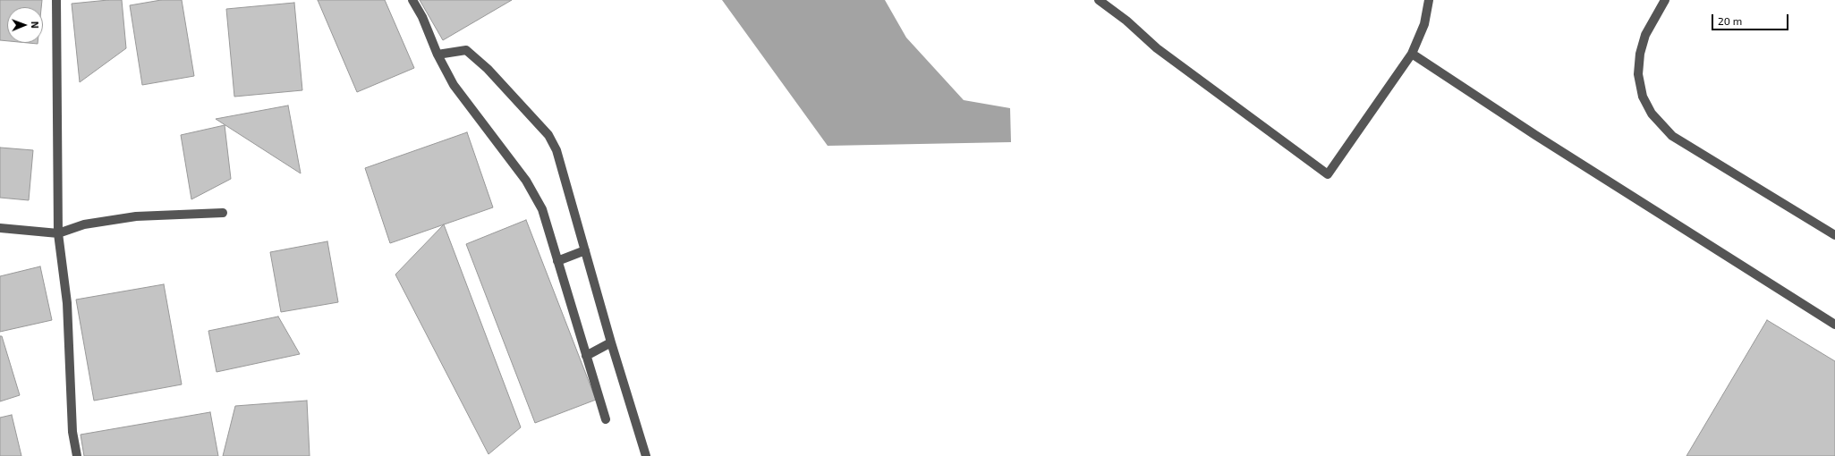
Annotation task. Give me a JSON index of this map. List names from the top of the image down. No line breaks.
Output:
{"scale_bar":"20 m","north":"right"}
